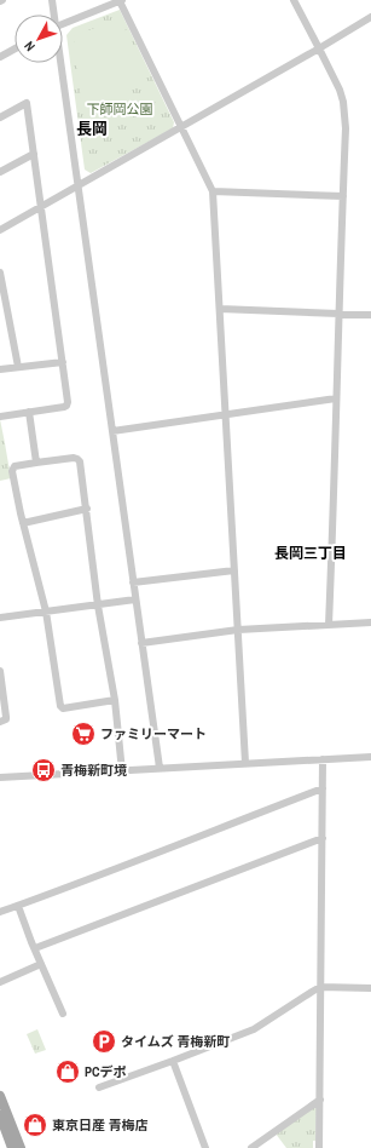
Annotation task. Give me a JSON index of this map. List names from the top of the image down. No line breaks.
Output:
{"districts":["長岡","長岡三丁目"],"parks":["下師岡公園"],"places":{"supermarket":["ファミリーマート"],"bus stop":["青梅新町境"],"parking":["タイムズ 青梅新町"],"shop":["PCデポ","東京日産 青梅店"]},"north":"bottom left"}
